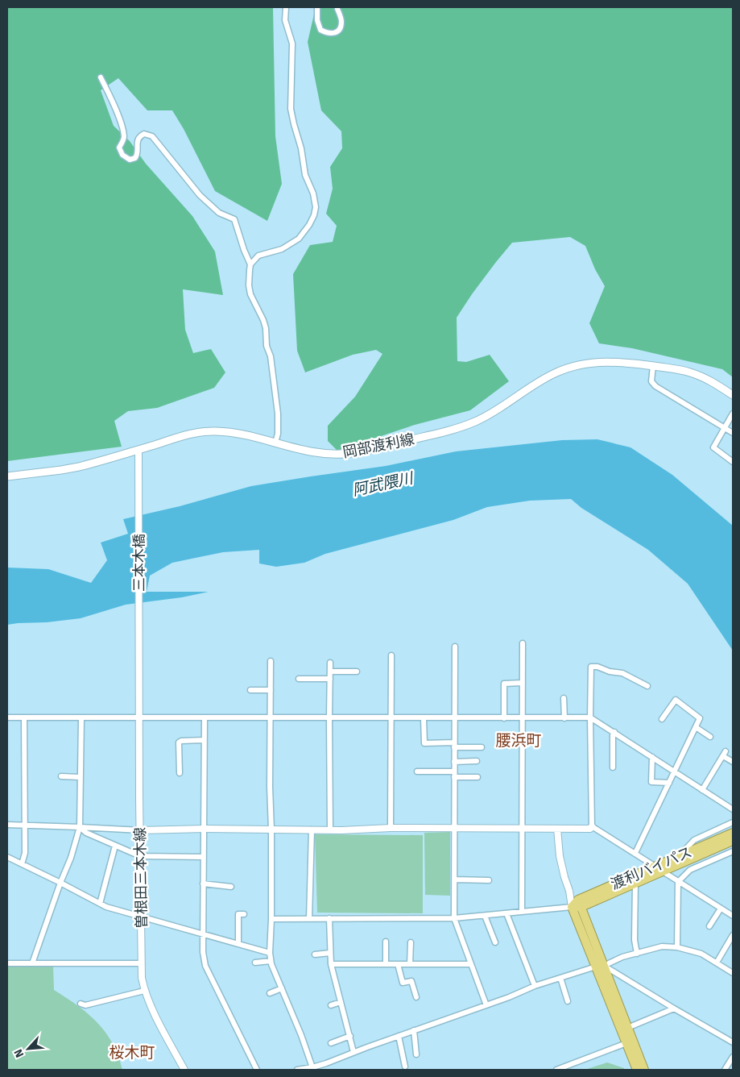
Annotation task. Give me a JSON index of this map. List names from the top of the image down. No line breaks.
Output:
{"streets":{"highway":["渡利バイパス"],"main road":["岡部渡利線"],"street":["三本木橋","曽根田三本木線"]},"crossings":[["岡部渡利線","三本木橋"],["三本木橋","曽根田三本木線"]],"districts":["腰浜町","桜木町"],"water":["阿武隈川"],"north":"bottom left"}
